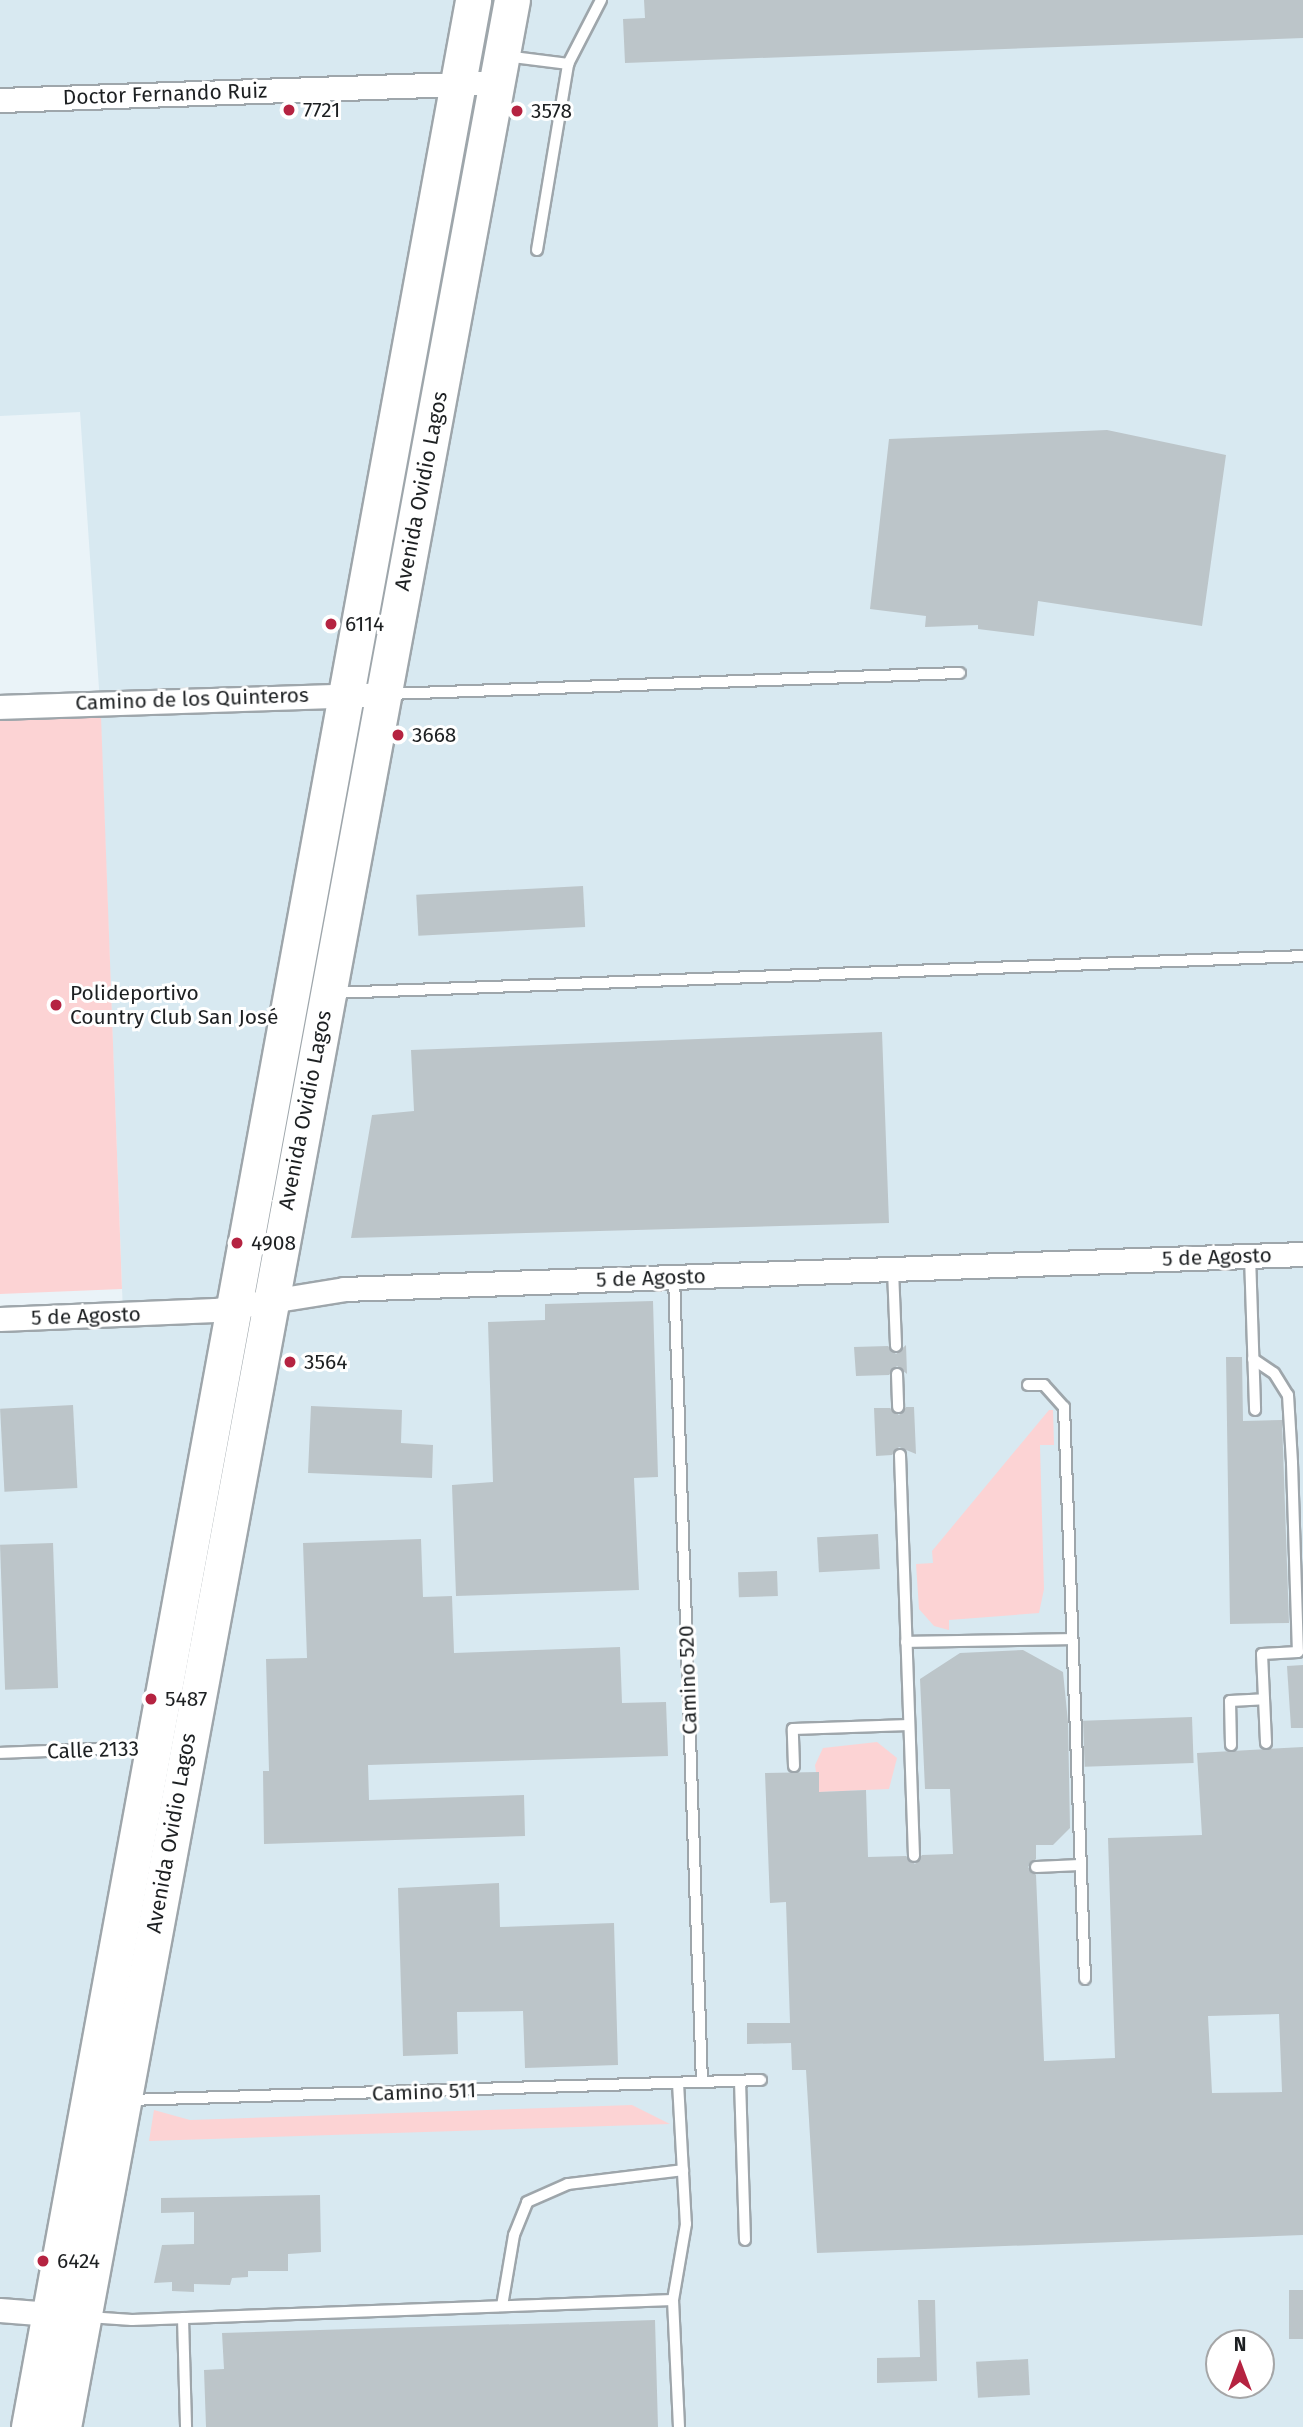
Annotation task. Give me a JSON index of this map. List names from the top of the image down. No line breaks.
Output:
{"streets":{"main road":["Avenida Ovidio Lagos"],"street":["Doctor Fernando Ruiz","Camino de los Quinteros","5 de Agosto"],"lane":["Camino 520","Calle 2133","Camino 511"]},"crossings":[["Doctor Fernando Ruiz","Avenida Ovidio Lagos"],["Avenida Ovidio Lagos","Camino de los Quinteros"],["Avenida Ovidio Lagos","5 de Agosto"],["Avenida Ovidio Lagos","Calle 2133"],["Avenida Ovidio Lagos","Camino 511"],["5 de Agosto","Camino 520"],["Camino 520","Camino 511"]],"places":["7721","3578","6114","3668","Polideportivo Country Club San José","4908","3564","5487","6424"],"north":"top"}
